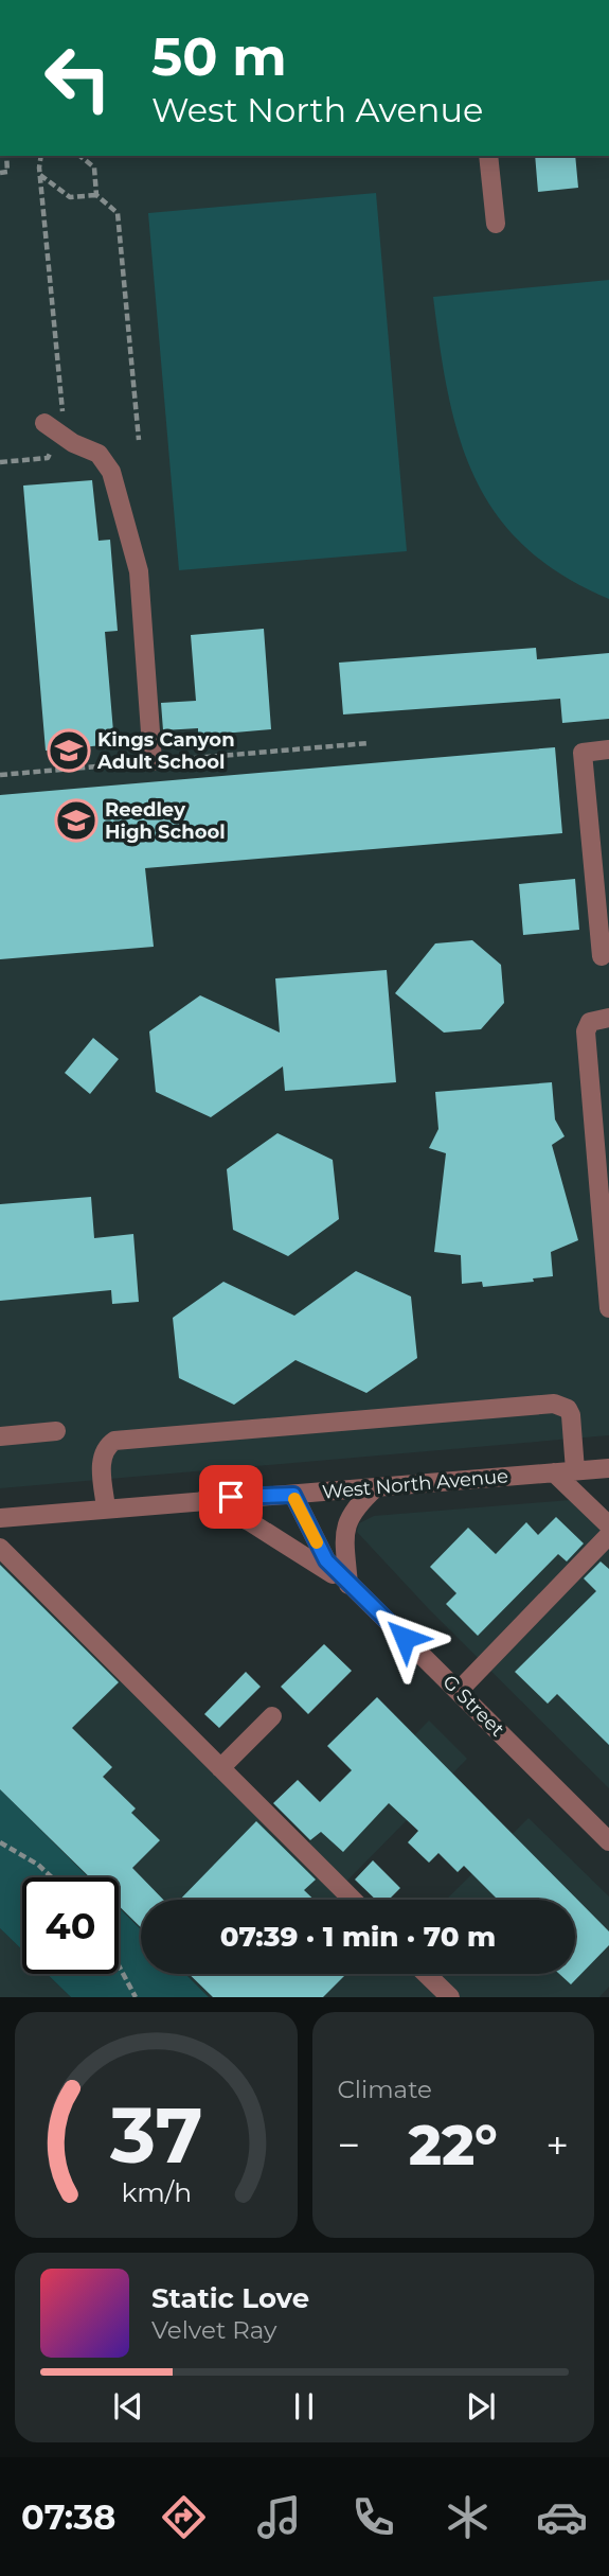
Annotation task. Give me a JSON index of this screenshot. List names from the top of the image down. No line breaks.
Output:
{"streets":{"street":["West North Avenue","G Street"]},"crossings":[["West North Avenue","G Street"]],"places":{"school or university":["Kings Canyon Adult School","Reedley High School"]},"page":{"turn":["50 m","West North Avenue"],"limit":"40","trip":"07:39 · 1 min · 70 m","tile":"Climate","heat":["−","22°","+"],"song":["Static Love","Velvet Ray"],"tabs":"07:38","gauge":["37","km/h"]}}
